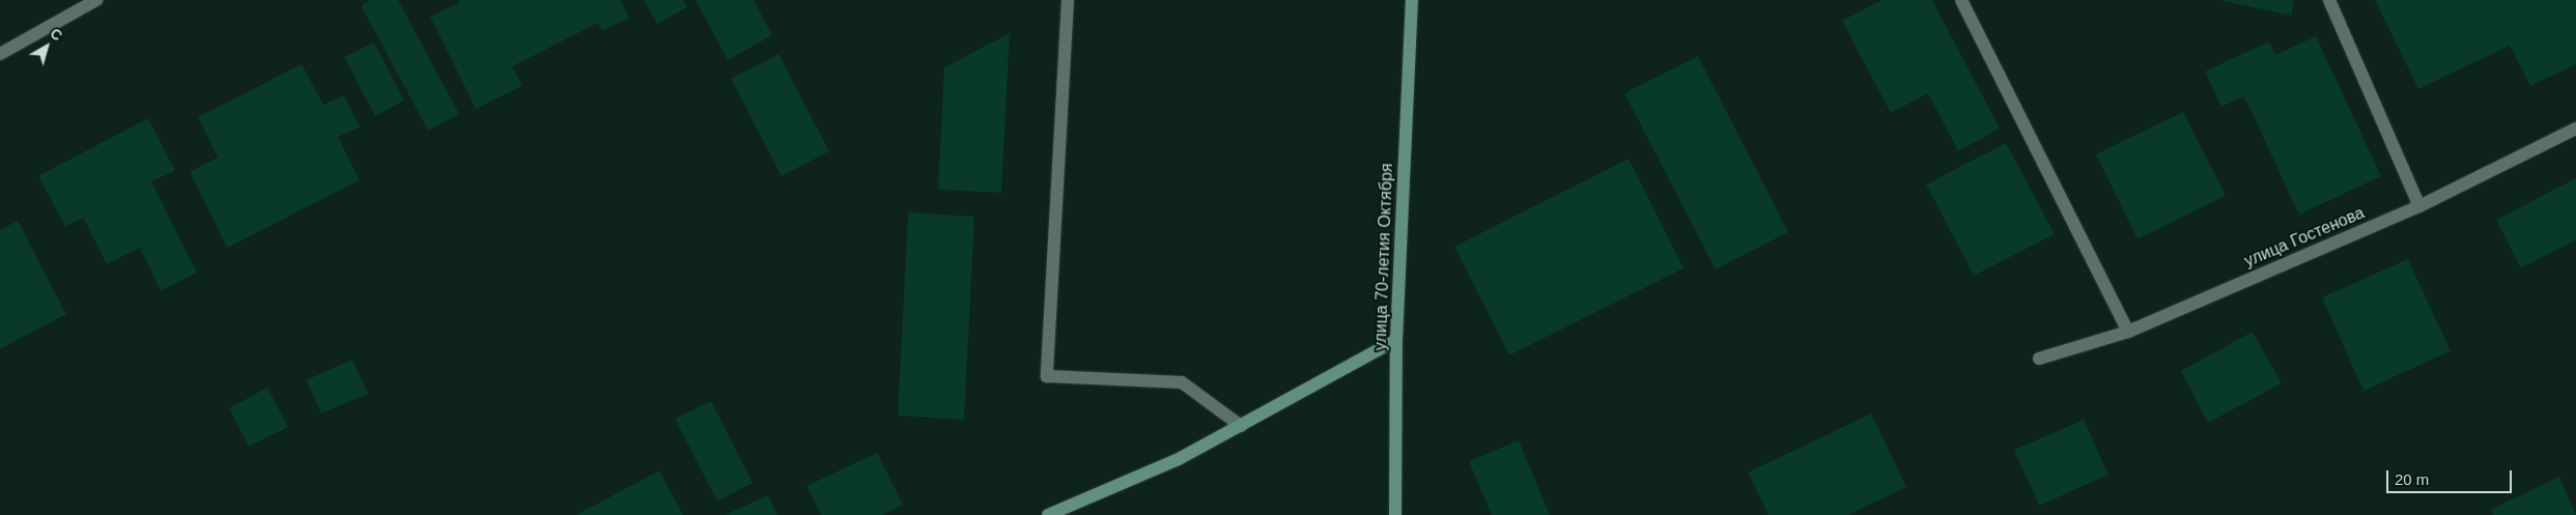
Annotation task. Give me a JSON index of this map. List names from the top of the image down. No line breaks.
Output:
{"streets":{"main road":["улица 70-летия Октября"],"street":["улица Гостенова"]},"scale_bar":"20 m","north":"top right"}
